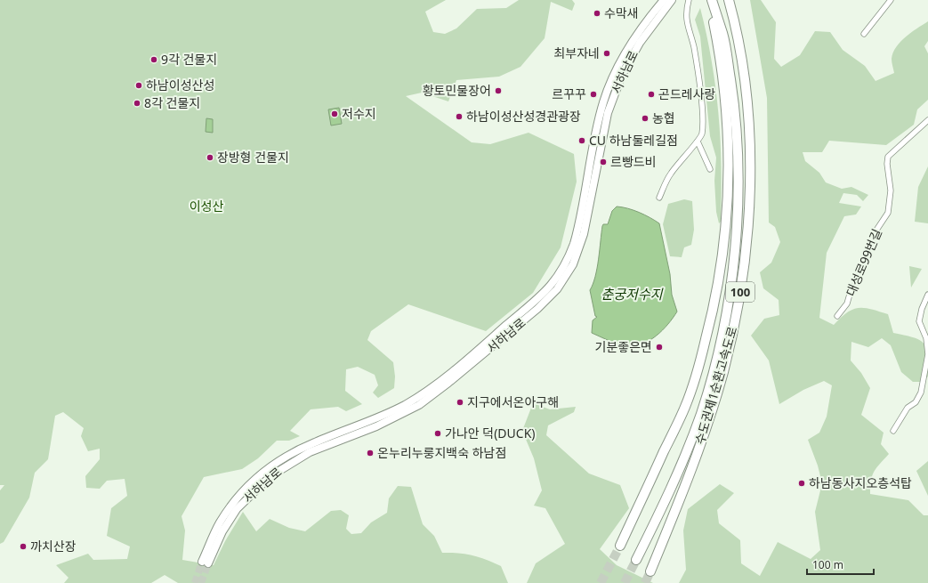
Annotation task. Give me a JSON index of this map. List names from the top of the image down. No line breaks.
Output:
{"streets":{"highway":["100","수도권제1순환고속도로"],"street":["서하남로","대성로99번길"]},"water":["춘궁저수지"],"parks":["이성산"],"places":["수막새","최부자네","9각 건물지","하남이성산성","황토민물장어","르꾸꾸","곤드레사랑","8각 건물지","저수지","하남이성산성경관광장","농협","CU 하남둘레길점","장방형 건물지","르빵드비","기분좋은면","지구에서온아구해","가나안 덕(DUCK)","온누리누룽지백숙 하남점","하남동사지오층석탑","까치산장"],"scale_bar":"100 m"}
